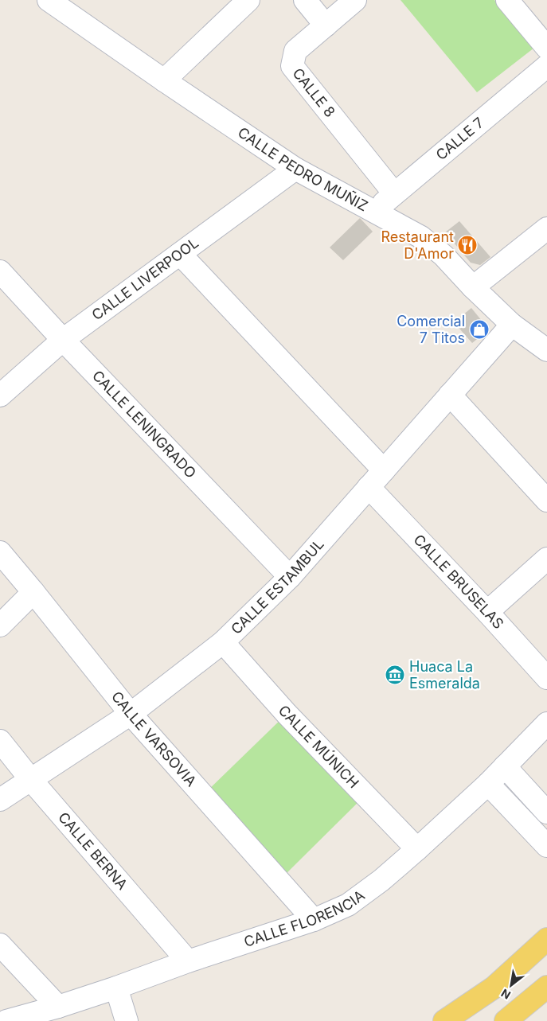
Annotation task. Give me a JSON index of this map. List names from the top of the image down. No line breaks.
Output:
{"streets":{"street":["CALLE 8","CALLE 7","CALLE PEDRO MUÑIZ","CALLE LIVERPOOL","CALLE LENINGRADO","CALLE BRUSELAS","CALLE ESTAMBUL","CALLE VARSOVIA","CALLE MÚNICH","CALLE BERNA","CALLE FLORENCIA"]},"crossings":[["CALLE 8","CALLE 7"],["CALLE 7","CALLE PEDRO MUÑIZ"],["CALLE PEDRO MUÑIZ","CALLE LIVERPOOL"],["CALLE PEDRO MUÑIZ","CALLE ESTAMBUL"],["CALLE LIVERPOOL","CALLE LENINGRADO"],["CALLE LENINGRADO","CALLE ESTAMBUL"],["CALLE BRUSELAS","CALLE ESTAMBUL"],["CALLE ESTAMBUL","CALLE VARSOVIA"],["CALLE ESTAMBUL","CALLE MÚNICH"],["CALLE ESTAMBUL","CALLE BERNA"],["CALLE VARSOVIA","CALLE FLORENCIA"],["CALLE MÚNICH","CALLE FLORENCIA"],["CALLE BERNA","CALLE FLORENCIA"]],"places":{"restaurant":["Restaurant D'Amor"],"shop":["Comercial 7 Titos"],"museum":["Huaca La Esmeralda"]},"north":"bottom left"}
